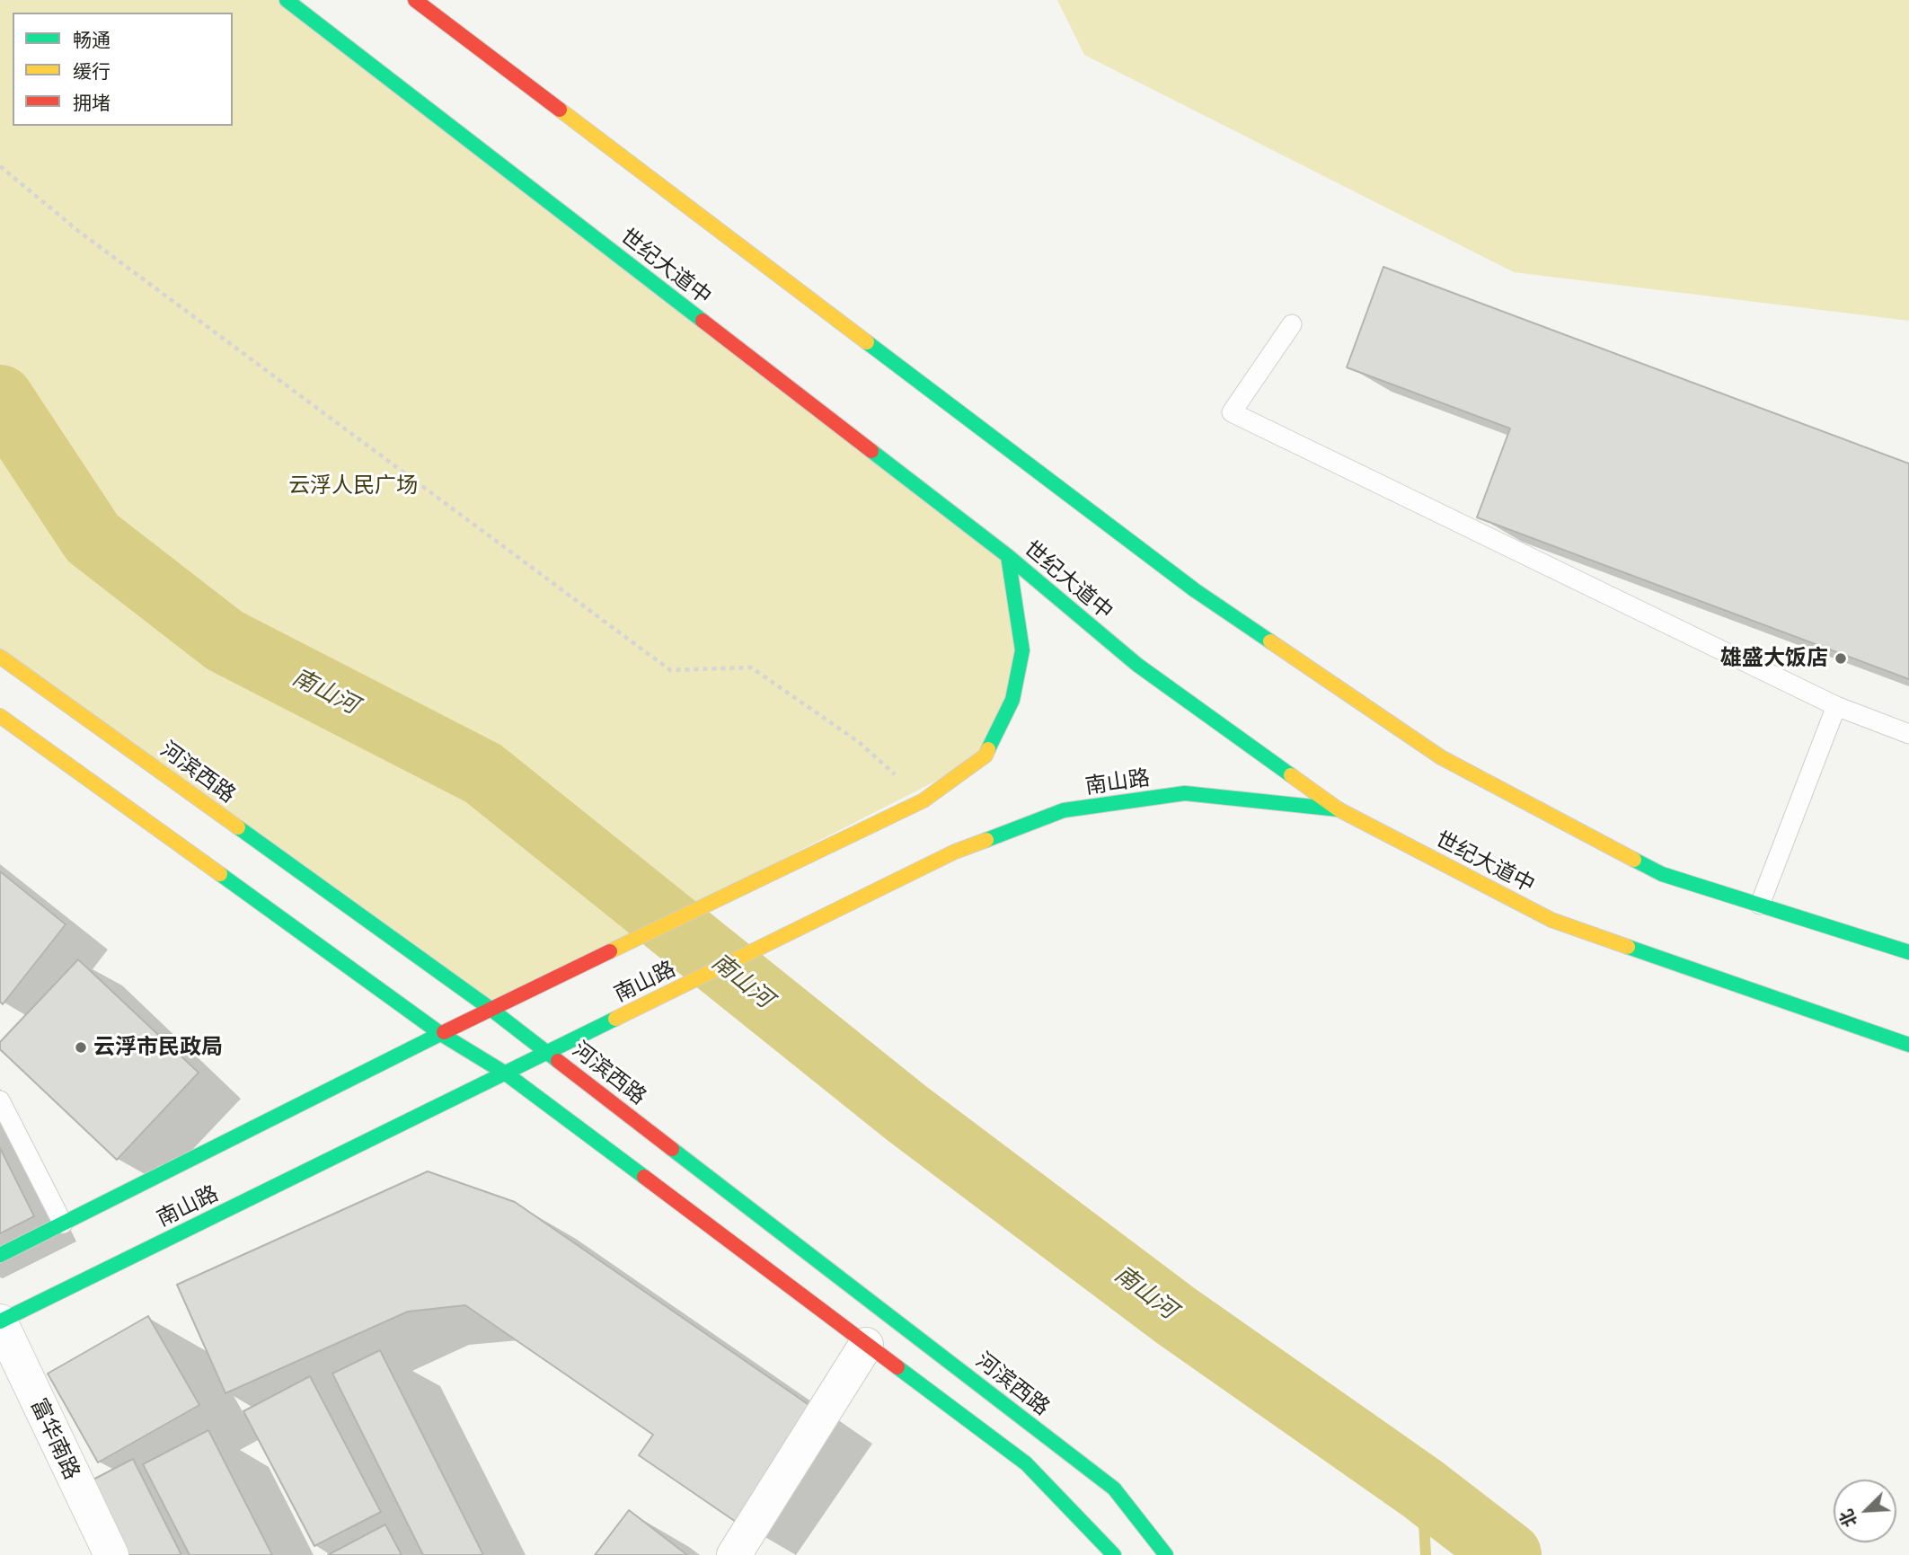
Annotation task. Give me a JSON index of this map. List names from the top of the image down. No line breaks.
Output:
{"streets":{"main road":["世纪大道中","河滨西路","南山路"],"street":["富华南路"]},"crossings":[["世纪大道中","南山路"],["河滨西路","南山路"],["南山路","富华南路"]],"water":["南山河"],"parks":["云浮人民广场"],"places":["雄盛大饭店","云浮市民政局"],"legend":["畅通","缓行","拥堵"],"north":"bottom left"}
